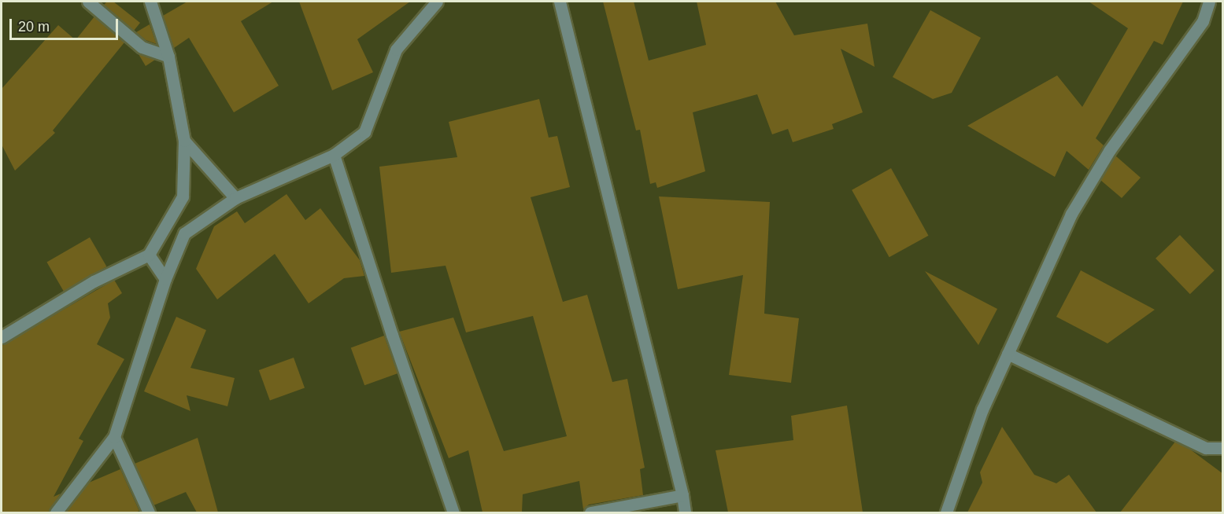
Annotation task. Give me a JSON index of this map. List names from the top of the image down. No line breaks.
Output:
{"scale_bar":"20 m"}
